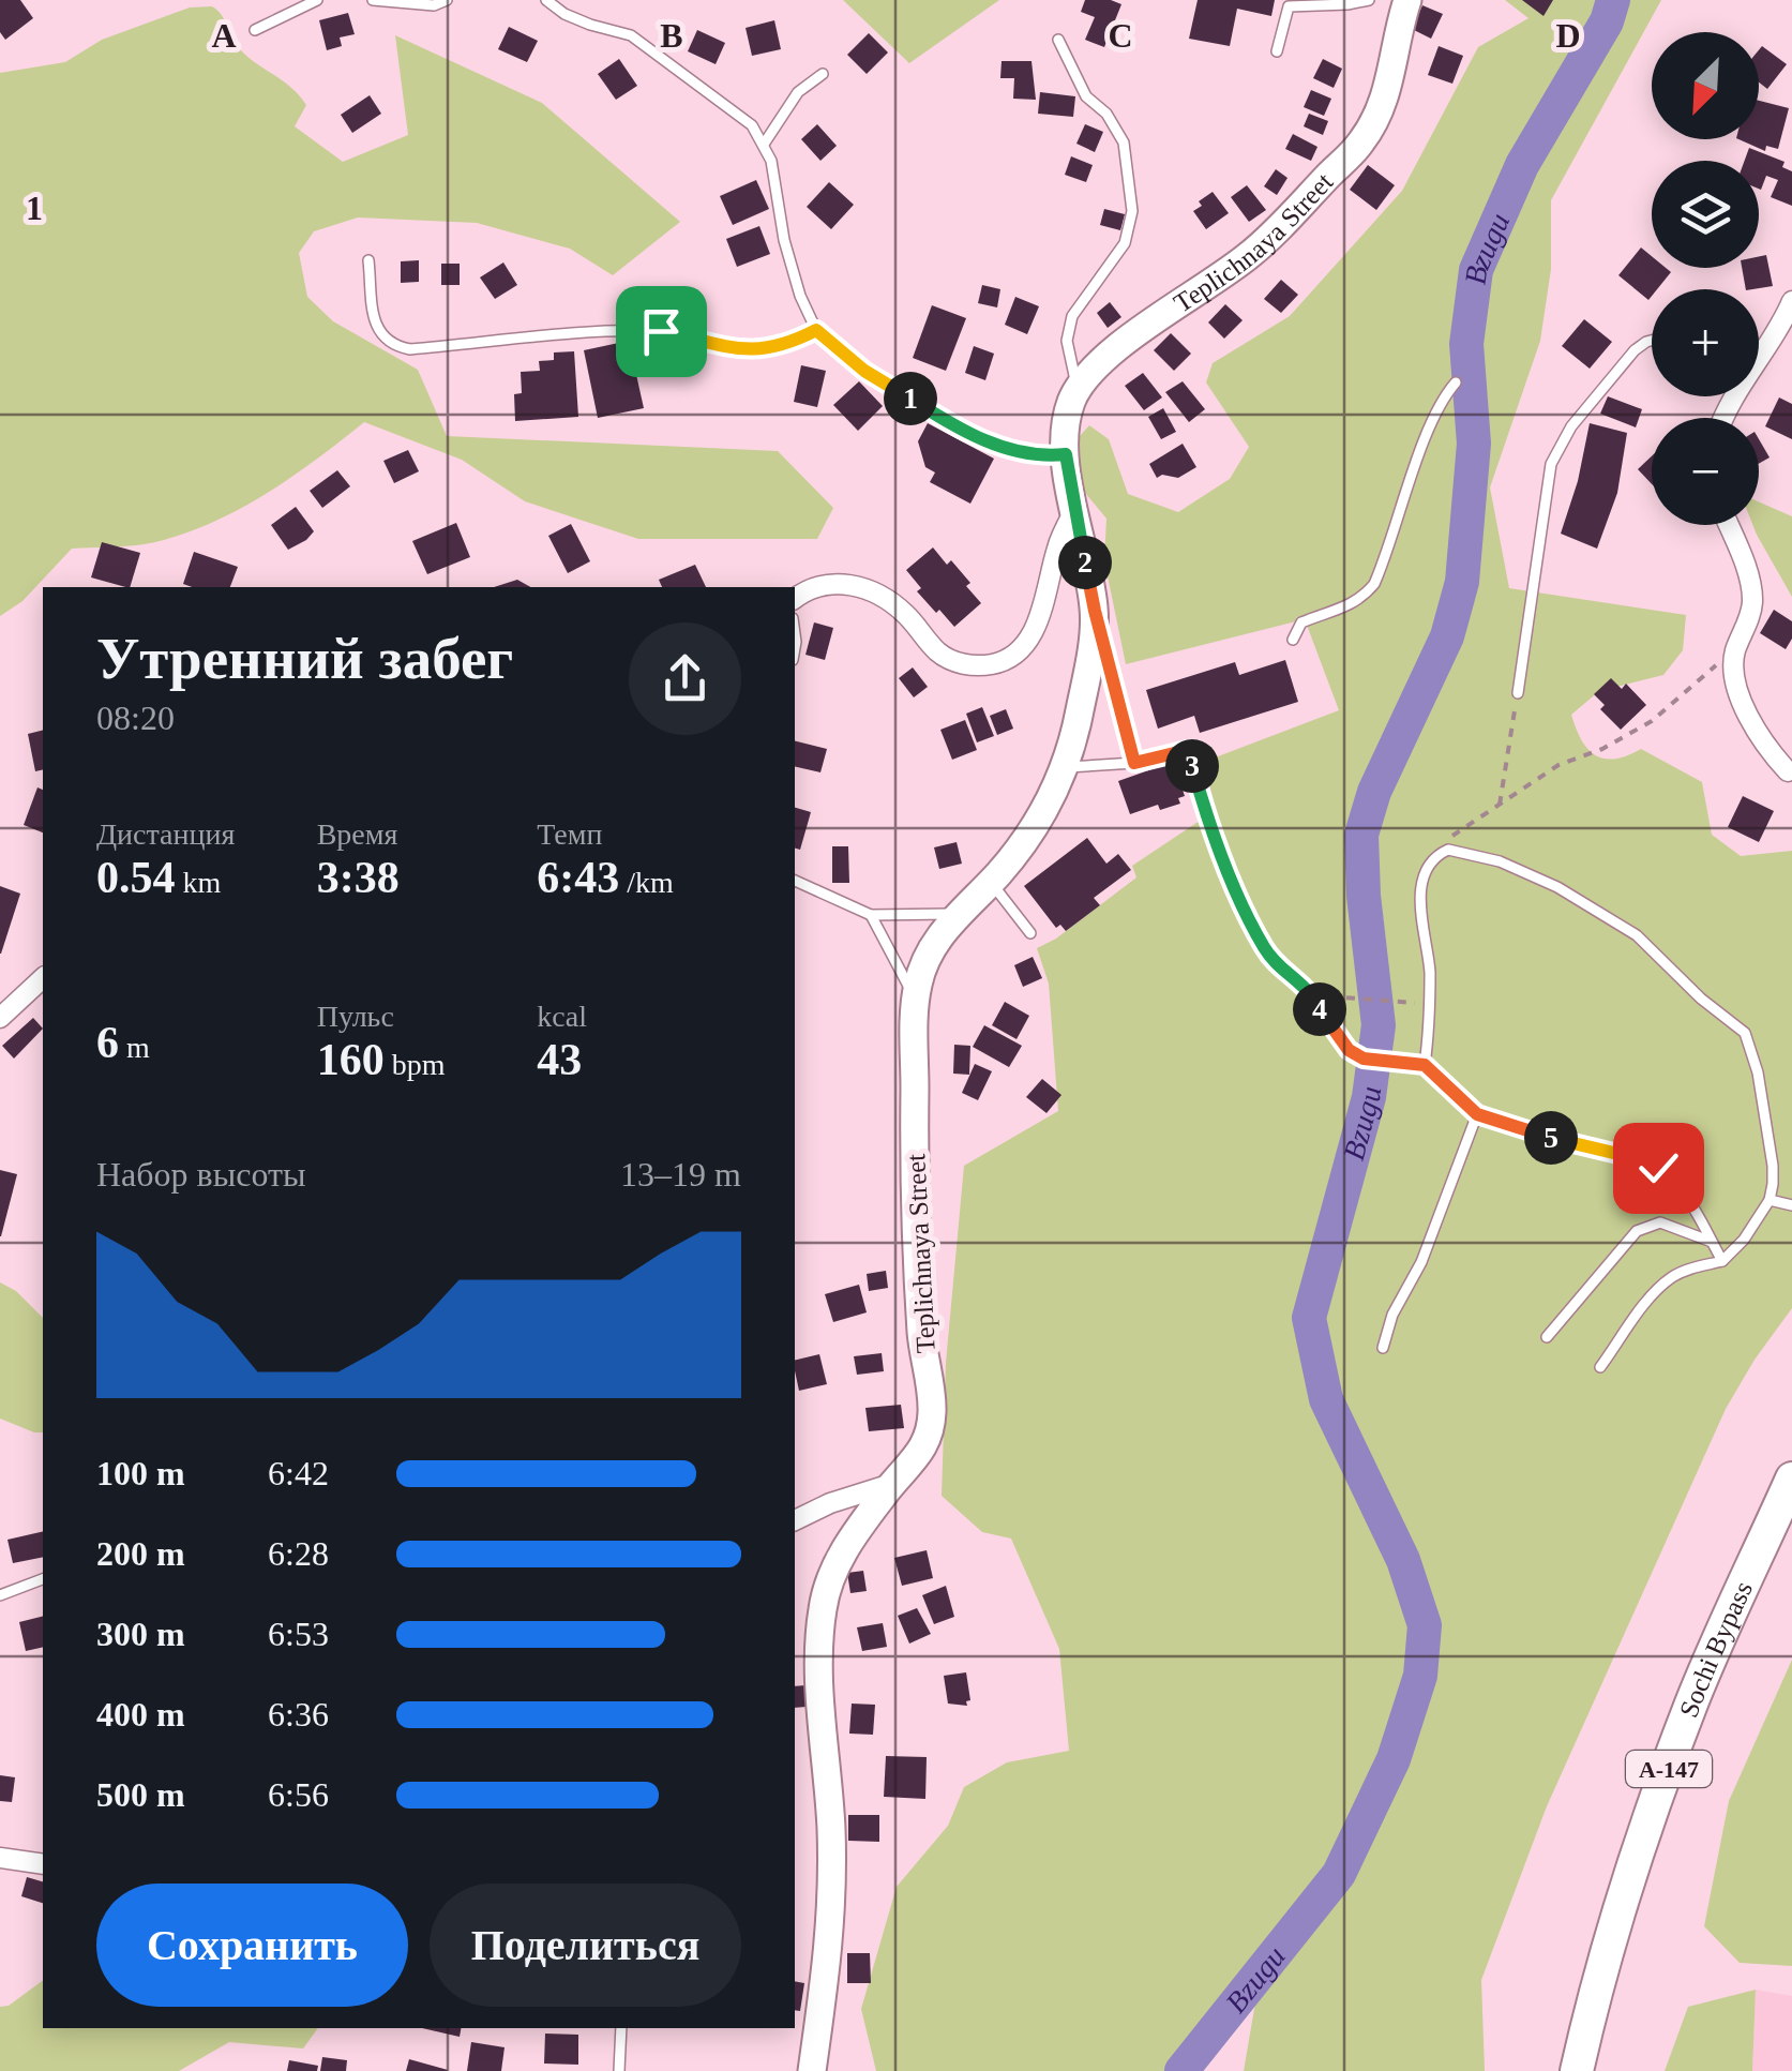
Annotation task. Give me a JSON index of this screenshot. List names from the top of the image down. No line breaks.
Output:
{"streets":{"highway":["Sochi Bypass","А-147"],"street":["Teplichnaya Street"]},"water":["Bzugu"],"north":"bottom left","page":{"map_buttons":["+","−"],"pins":["1","2","3","4","5"],"heading":["Утренний забег","08:20"],"stats":[["Дистанция","0.54 km"],["Время","3:38"],["Темп","6:43 /km"],["6 m"],["Пульс","160 bpm"],["kcal","43"]],"chart":["Набор высоты","13–19 m"],"list":[{"name":"100 m","note":"6:42"},{"name":"200 m","note":"6:28"},{"name":"300 m","note":"6:53"},{"name":"400 m","note":"6:36"},{"name":"500 m","note":"6:56"}],"buttons":["Сохранить","Поделиться"]},"grid":{"columns":["A","B","C","D"],"rows":["1"]}}
